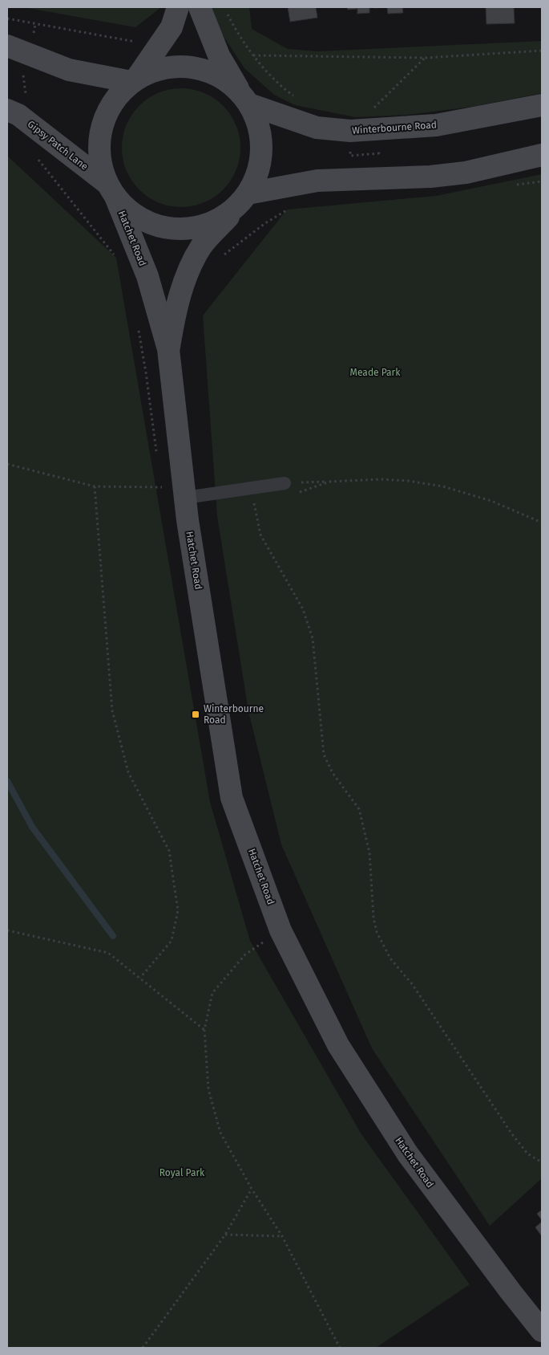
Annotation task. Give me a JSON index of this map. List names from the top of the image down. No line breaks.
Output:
{"streets":{"street":["Winterbourne Road","Gipsy Patch Lane","Hatchet Road"]},"crossings":[["Gipsy Patch Lane","Hatchet Road"]],"parks":["Meade Park","Royal Park"],"places":{"transit":["Winterbourne Road"]}}
